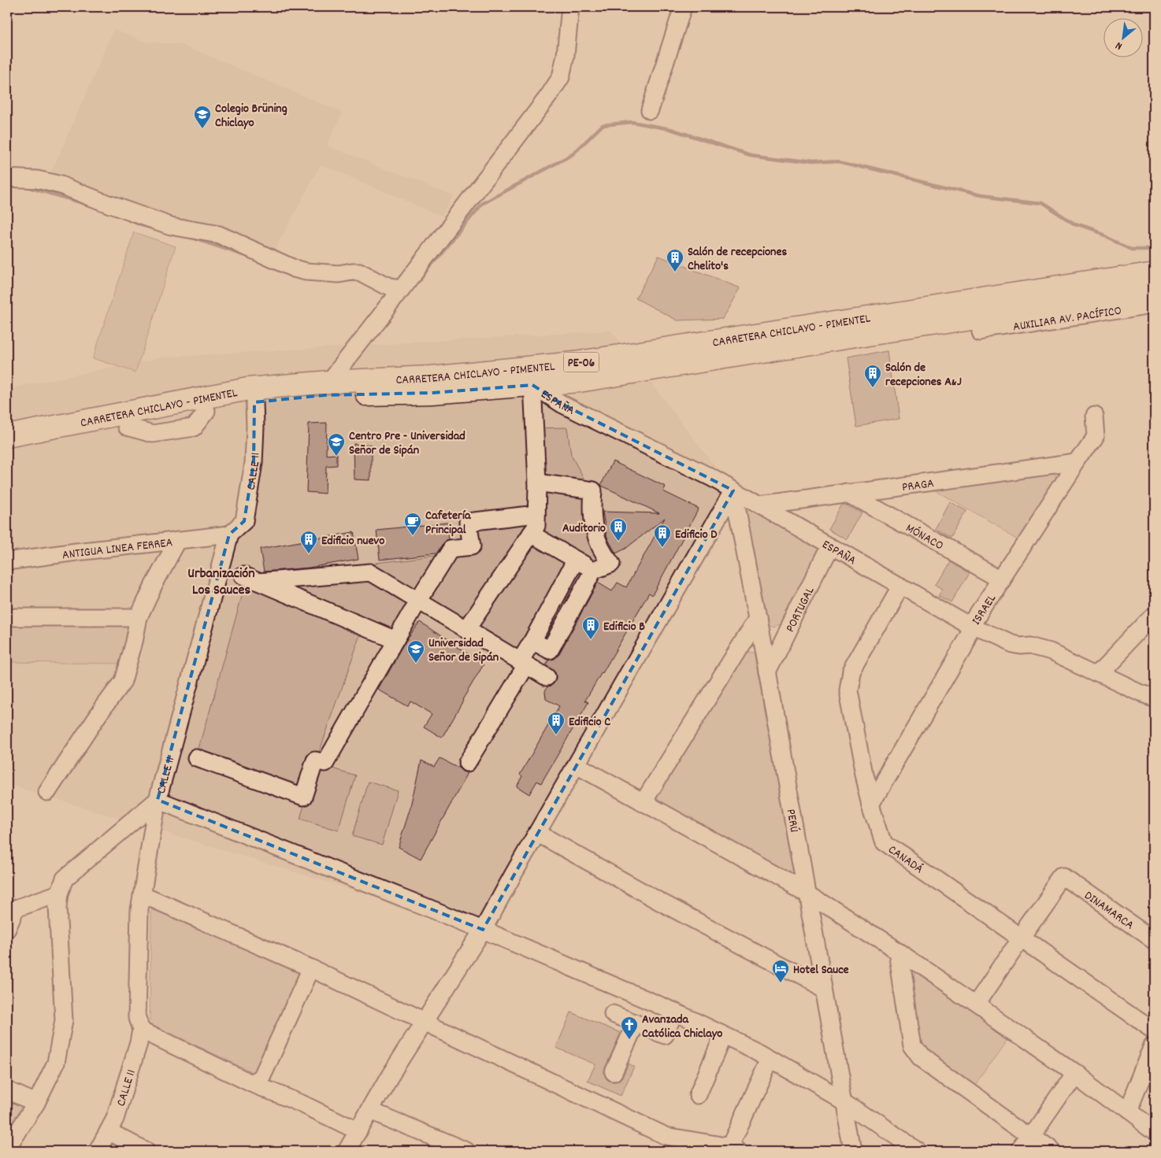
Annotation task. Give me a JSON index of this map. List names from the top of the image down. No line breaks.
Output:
{"streets":{"main road":["CARRETERA CHICLAYO - PIMENTEL","PE-06"],"street":["AUXILIAR AV. PACÍFICO","ESPAÑA","CALLE 11","PRAGA","MÓNACO","ANTIGUA LINEA FERREA","PORTUGAL","ISRAEL","PERÚ","CANADÁ","DINAMARCA"]},"crossings":[["CARRETERA CHICLAYO - PIMENTEL","ESPAÑA"],["CARRETERA CHICLAYO - PIMENTEL","CALLE 11"],["ESPAÑA","PRAGA"],["ESPAÑA","PORTUGAL"],["ESPAÑA","ISRAEL"],["ESPAÑA","PERÚ"],["ESPAÑA","CANADÁ"],["CALLE 11","ANTIGUA LINEA FERREA"],["PRAGA","MÓNACO"],["PRAGA","ISRAEL"],["MÓNACO","ISRAEL"],["PORTUGAL","PERÚ"],["ISRAEL","CANADÁ"],["CANADÁ","DINAMARCA"]],"districts":["Urbanización Los Sauces"],"places":{"school or university":["Colegio Brüning Chiclayo","Centro Pre - Universidad Señor de Sipán","Universidad Señor de Sipán"],"building":["Salón de recepciones Chelito's","Salón de recepciones A&J","Auditorio","Edificio D","Edificio nuevo","Edificio B","Edificio C"],"cafe":["Cafetería Principal"],"hotel":["Hotel Sauce"],"church":["Avanzada Católica Chiclayo"]},"north":"bottom left"}
